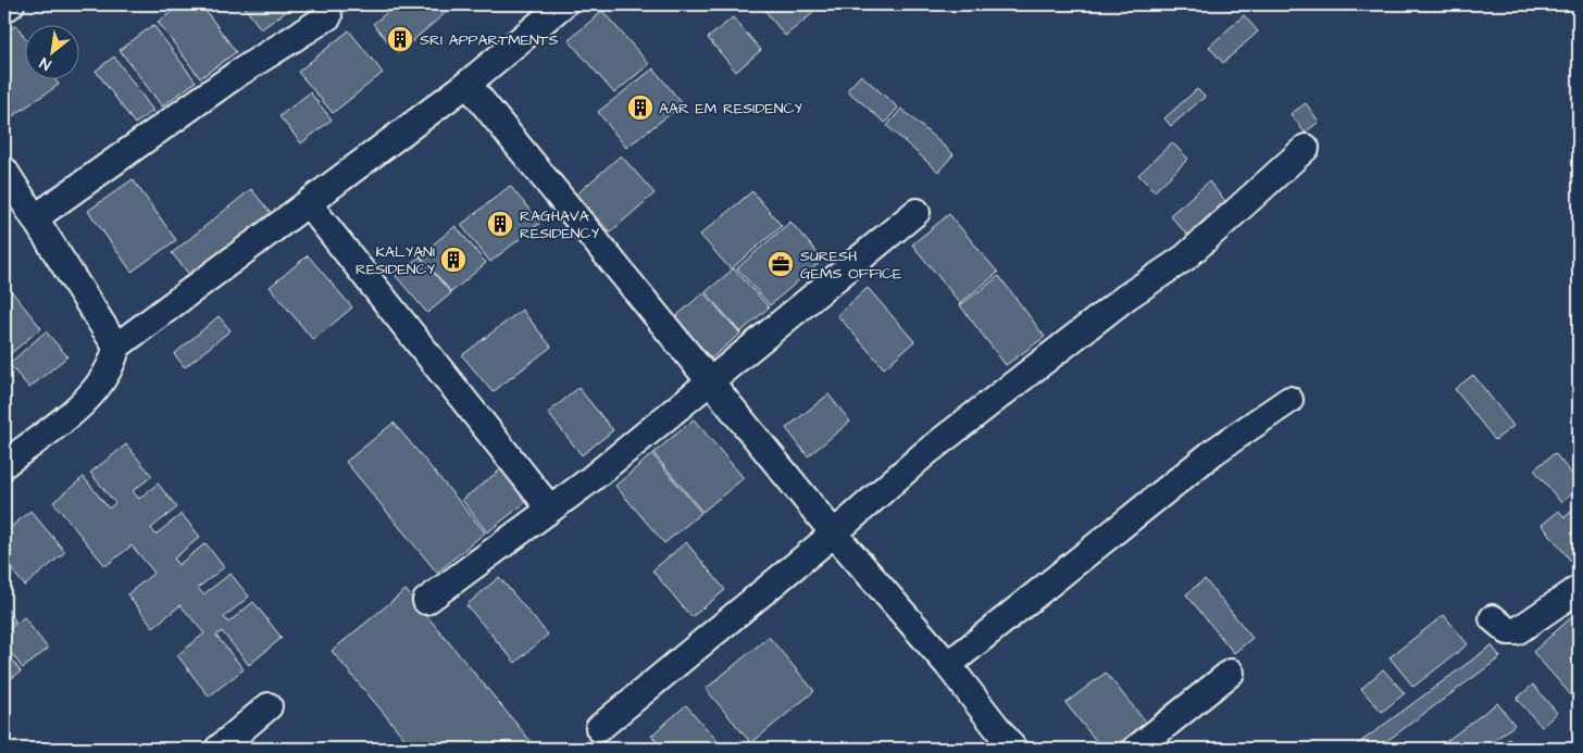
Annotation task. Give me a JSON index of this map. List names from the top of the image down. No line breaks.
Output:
{"places":{"building":["SRI APPARTMENTS","AAR EM RESIDENCY","RAGHAVA RESIDENCY","KALYANI RESIDENCY"],"office":["SURESH GEMS OFFICE"]},"north":"bottom left"}
